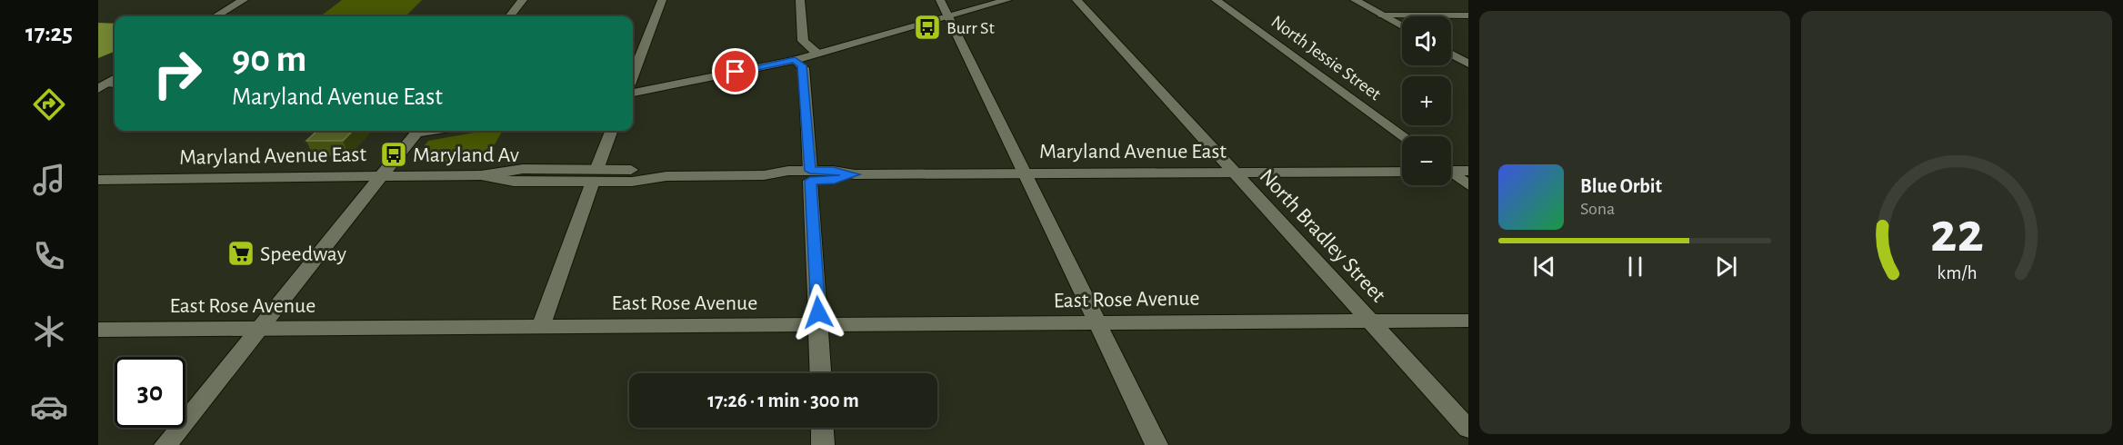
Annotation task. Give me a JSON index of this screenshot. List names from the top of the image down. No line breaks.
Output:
{"streets":{"street":["North Jessie Street","Maryland Avenue East","North Bradley Street","East Rose Avenue"]},"crossings":[["Maryland Avenue East","North Bradley Street"],["North Bradley Street","East Rose Avenue"]],"places":{"bus stop":["Burr St","Maryland Av"],"supermarket":["Speedway"]},"page":{"tabs":"17:25","map_buttons":["+","−"],"turn":["90 m","Maryland Avenue East"],"song":["Blue Orbit","Sona"],"limit":"30","trip":"17:26 · 1 min · 300 m","gauge":["22","km/h"]}}
